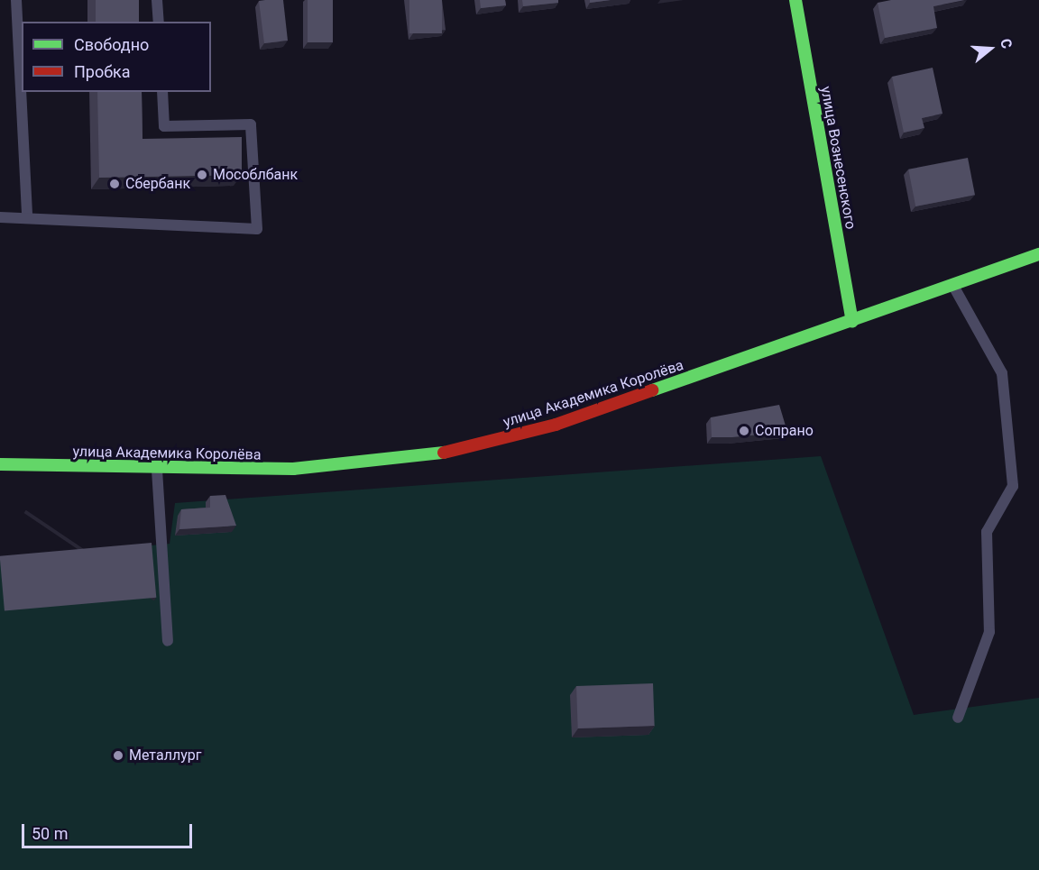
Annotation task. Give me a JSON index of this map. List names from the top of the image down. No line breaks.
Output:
{"streets":{"street":["улица Вознесенского","улица Академика Королёва"]},"crossings":[["улица Вознесенского","улица Академика Королёва"]],"places":["Мособлбанк","Сбербанк","Сопрано","Металлург"],"legend":["Свободно","Пробка"],"scale_bar":"50 m","north":"right"}
